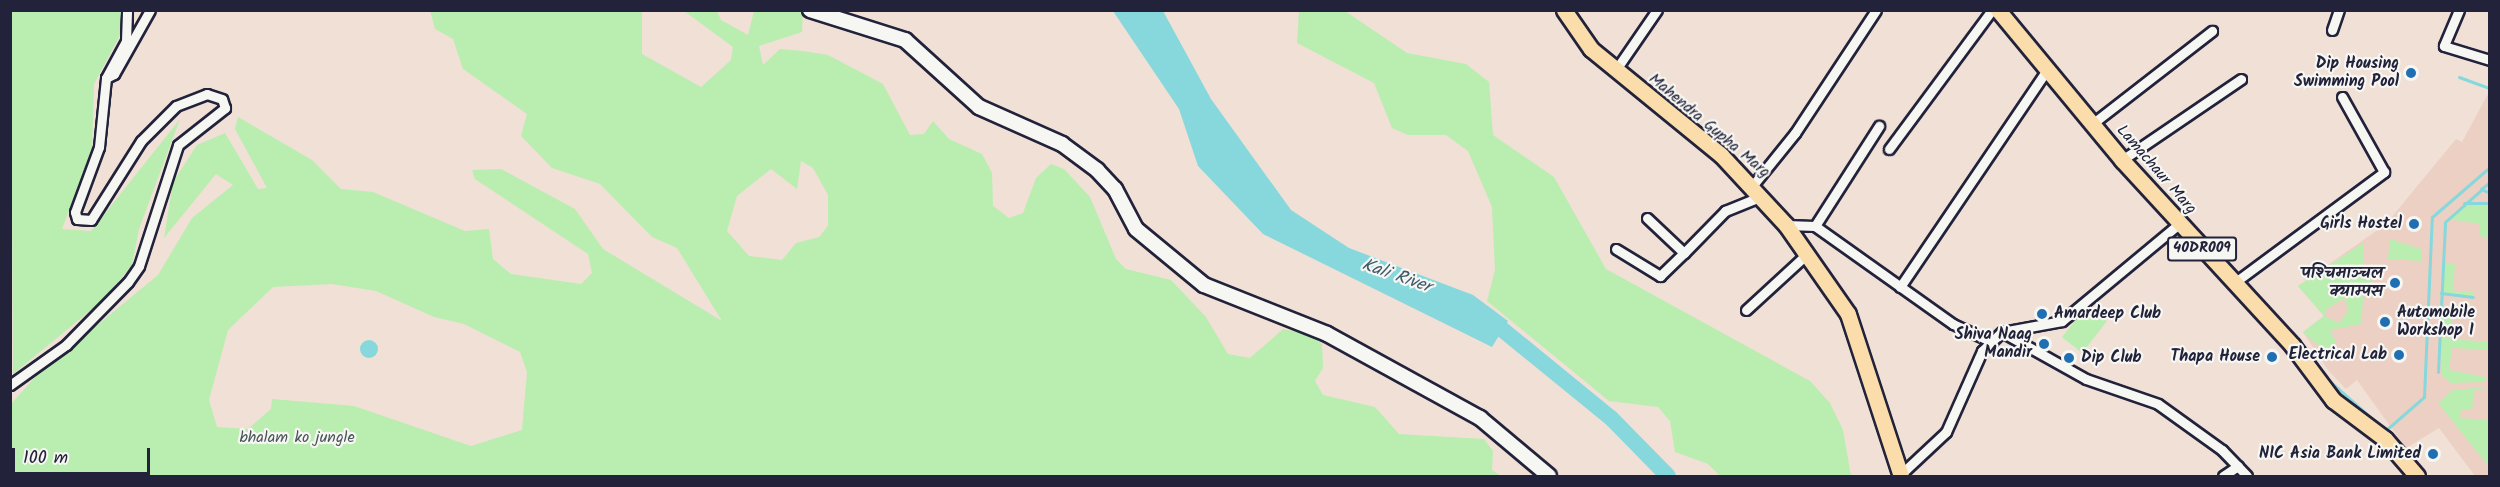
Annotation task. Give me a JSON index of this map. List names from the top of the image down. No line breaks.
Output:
{"streets":{"main road":["Mahendra Gupha Marg","Lamachaur Marg","40DR009"]},"water":["Kali River"],"parks":["bhalam ko jungle"],"places":["Dip Housing Swimming Pool","Girls Hostel","पश्‍चिमाञ्‍चल क्याम्पस","Amardeep Club","Automobile Workshop I","Shiva Naag Mandir","Electrical Lab","Thapa House","Dip Club","NIC Asia Bank Limited"],"scale_bar":"100 m"}
